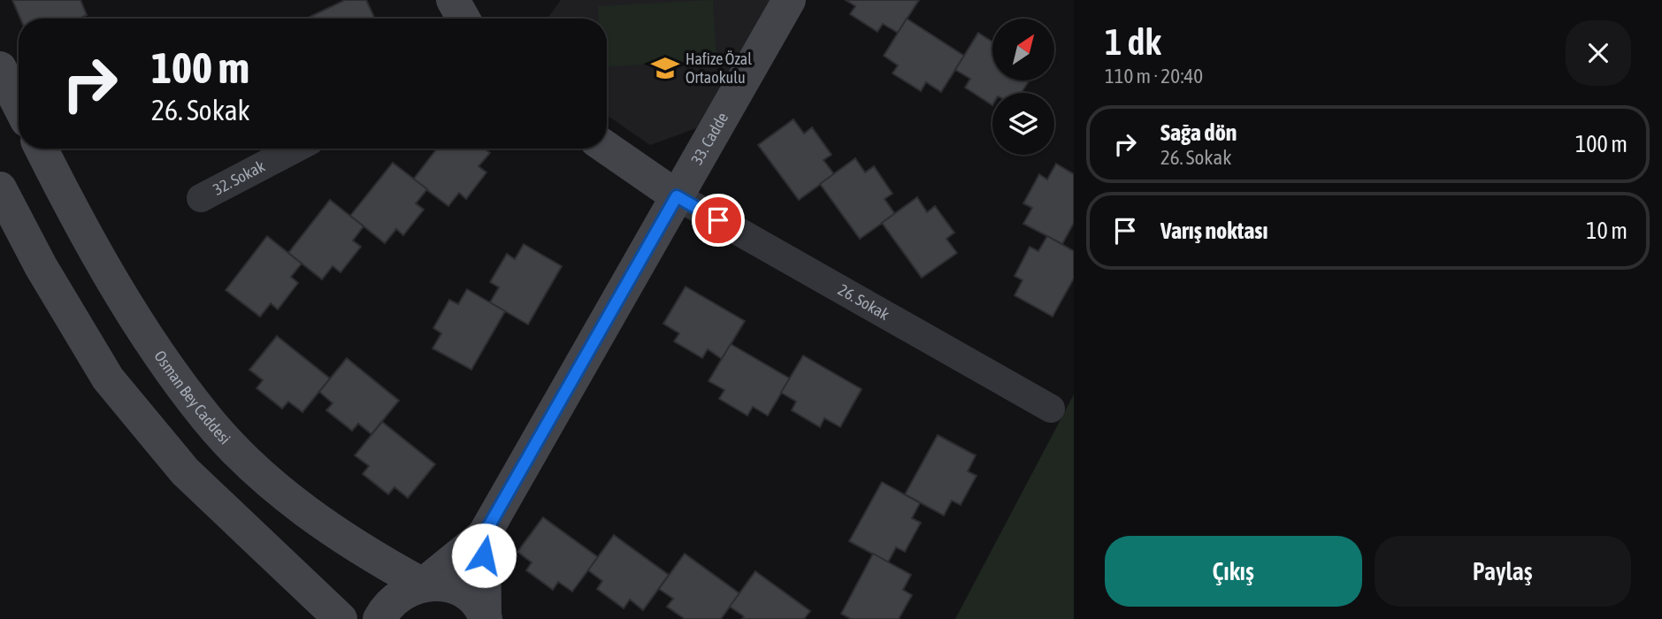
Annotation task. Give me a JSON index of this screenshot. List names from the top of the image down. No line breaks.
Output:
{"streets":{"main road":["33. Cadde","Osman Bey Caddesi"],"street":["32. Sokak","26. Sokak"]},"crossings":[["33. Cadde","26. Sokak"],["33. Cadde","Osman Bey Caddesi"]],"places":{"school or university":["Hafize Özal Ortaokulu"]},"north":"top right","page":{"heading":["1 dk","110 m · 20:40"],"turn":["100 m","26. Sokak"],"list":[{"name":"Sağa dön","note":"26. Sokak","value":"100 m"},{"name":"Varış noktası","value":"10 m"}],"buttons":["Çıkış","Paylaş"]}}
